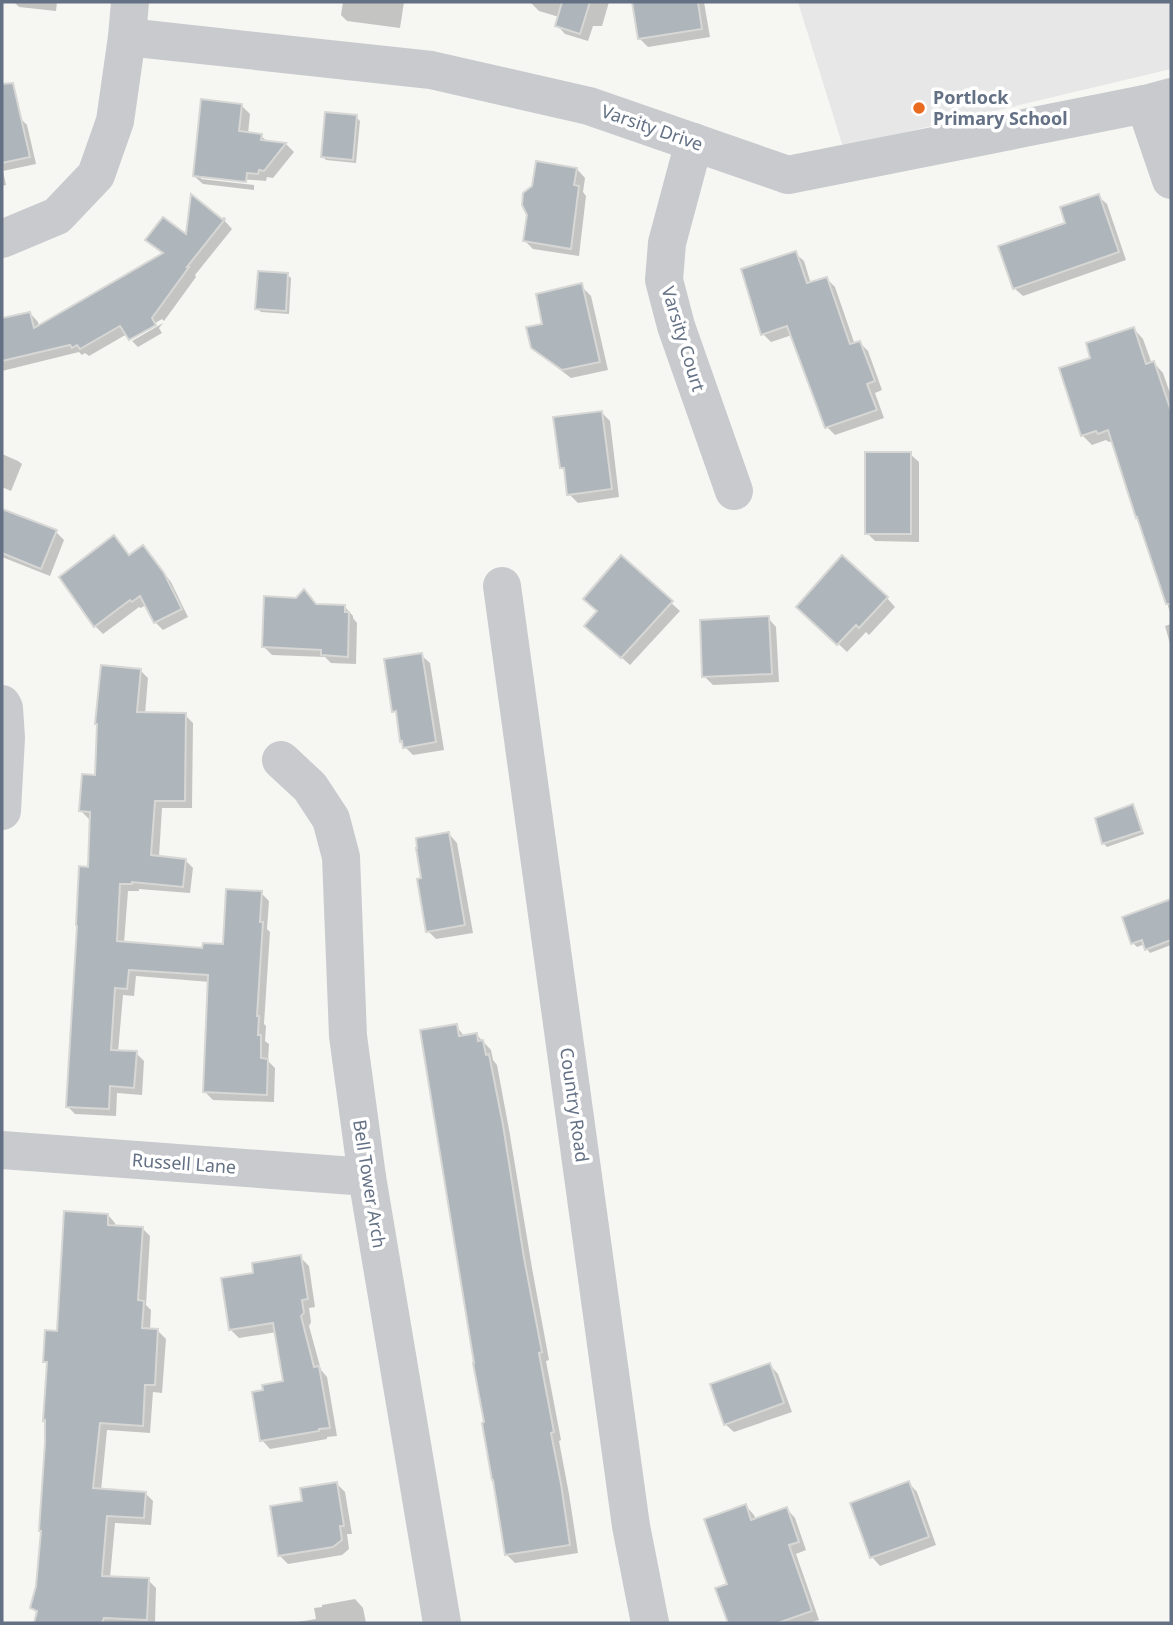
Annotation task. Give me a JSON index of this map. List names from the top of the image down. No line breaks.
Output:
{"streets":{"street":["Varsity Drive","Varsity Court","Country Road","Russell Lane","Bell Tower Arch"]},"crossings":[["Varsity Drive","Varsity Court"],["Russell Lane","Bell Tower Arch"]],"places":["Portlock Primary School"]}
